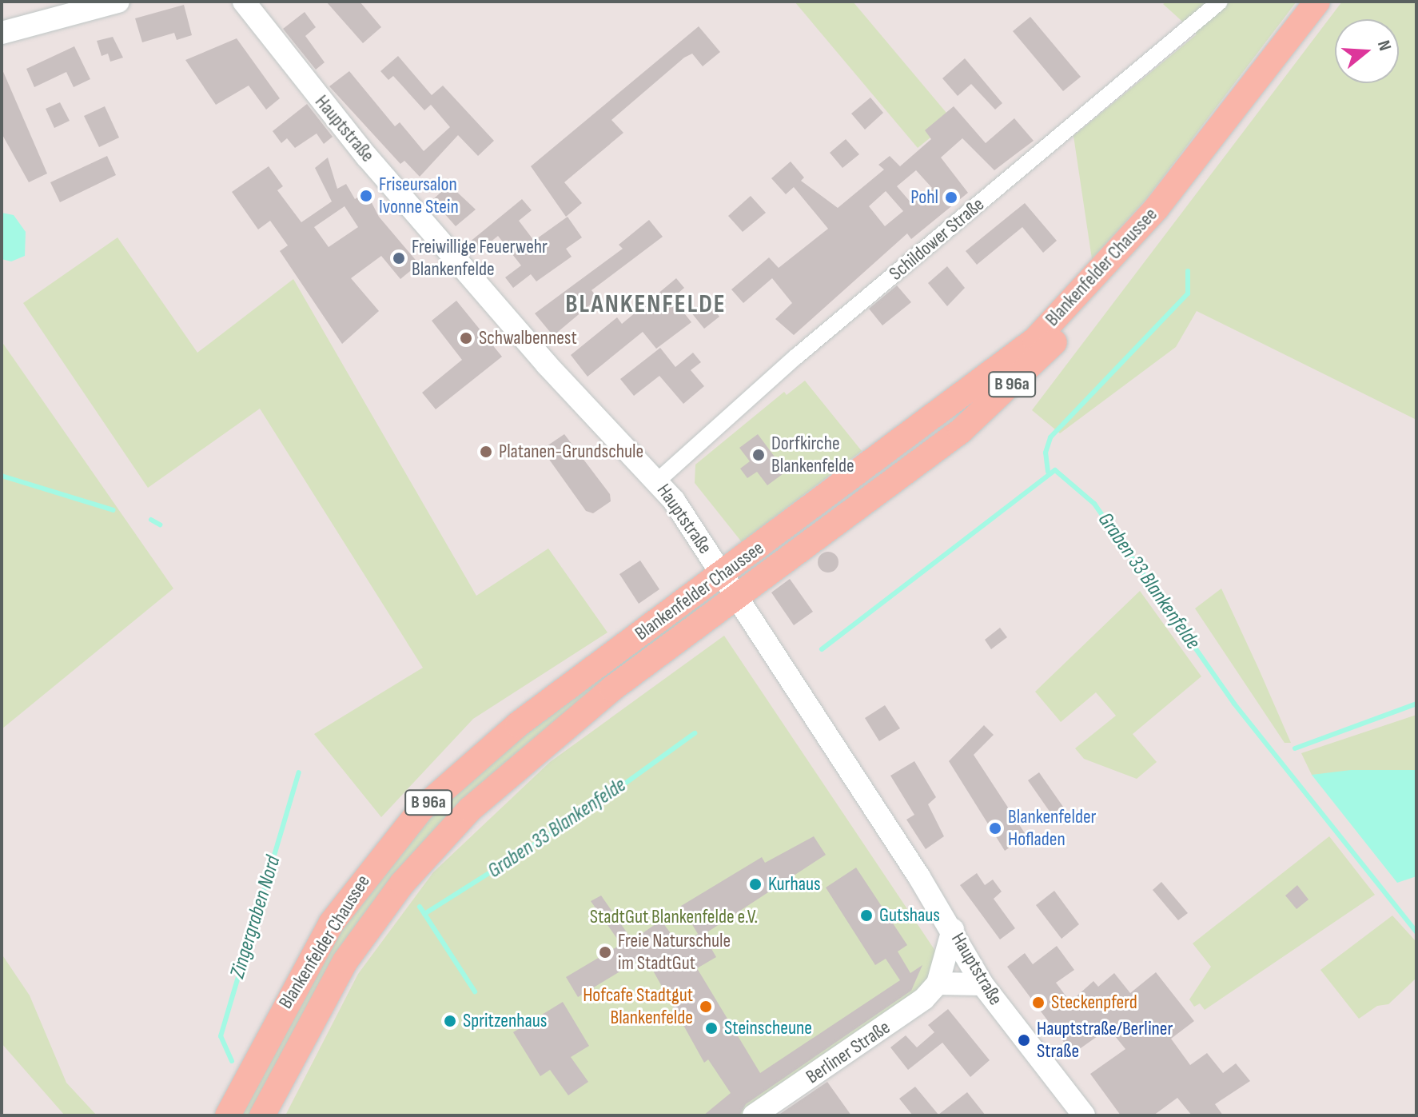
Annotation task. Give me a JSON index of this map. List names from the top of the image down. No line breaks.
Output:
{"streets":{"main road":["Blankenfelder Chaussee","B 96a"],"street":["Hauptstraße","Schildower Straße","Berliner Straße"]},"crossings":[["Hauptstraße","Schildower Straße"],["Hauptstraße","Blankenfelder Chaussee"],["Hauptstraße","Berliner Straße"]],"districts":["BLANKENFELDE"],"water":["Graben 33 Blankenfelde","Zingergraben Nord"],"parks":["StadtGut Blankenfelde e.V."],"places":["Friseursalon Ivonne Stein","Pohl","Freiwillige Feuerwehr Blankenfelde","Schwalbennest","Platanen-Grundschule","Dorfkirche Blankenfelde","Blankenfelder Hofladen","Kurhaus","Gutshaus","Freie Naturschule im StadtGut","Steckenpferd","Hofcafe Stadtgut Blankenfelde","Spritzenhaus","Steinscheune","Hauptstraße/Berliner Straße"],"north":"right"}
